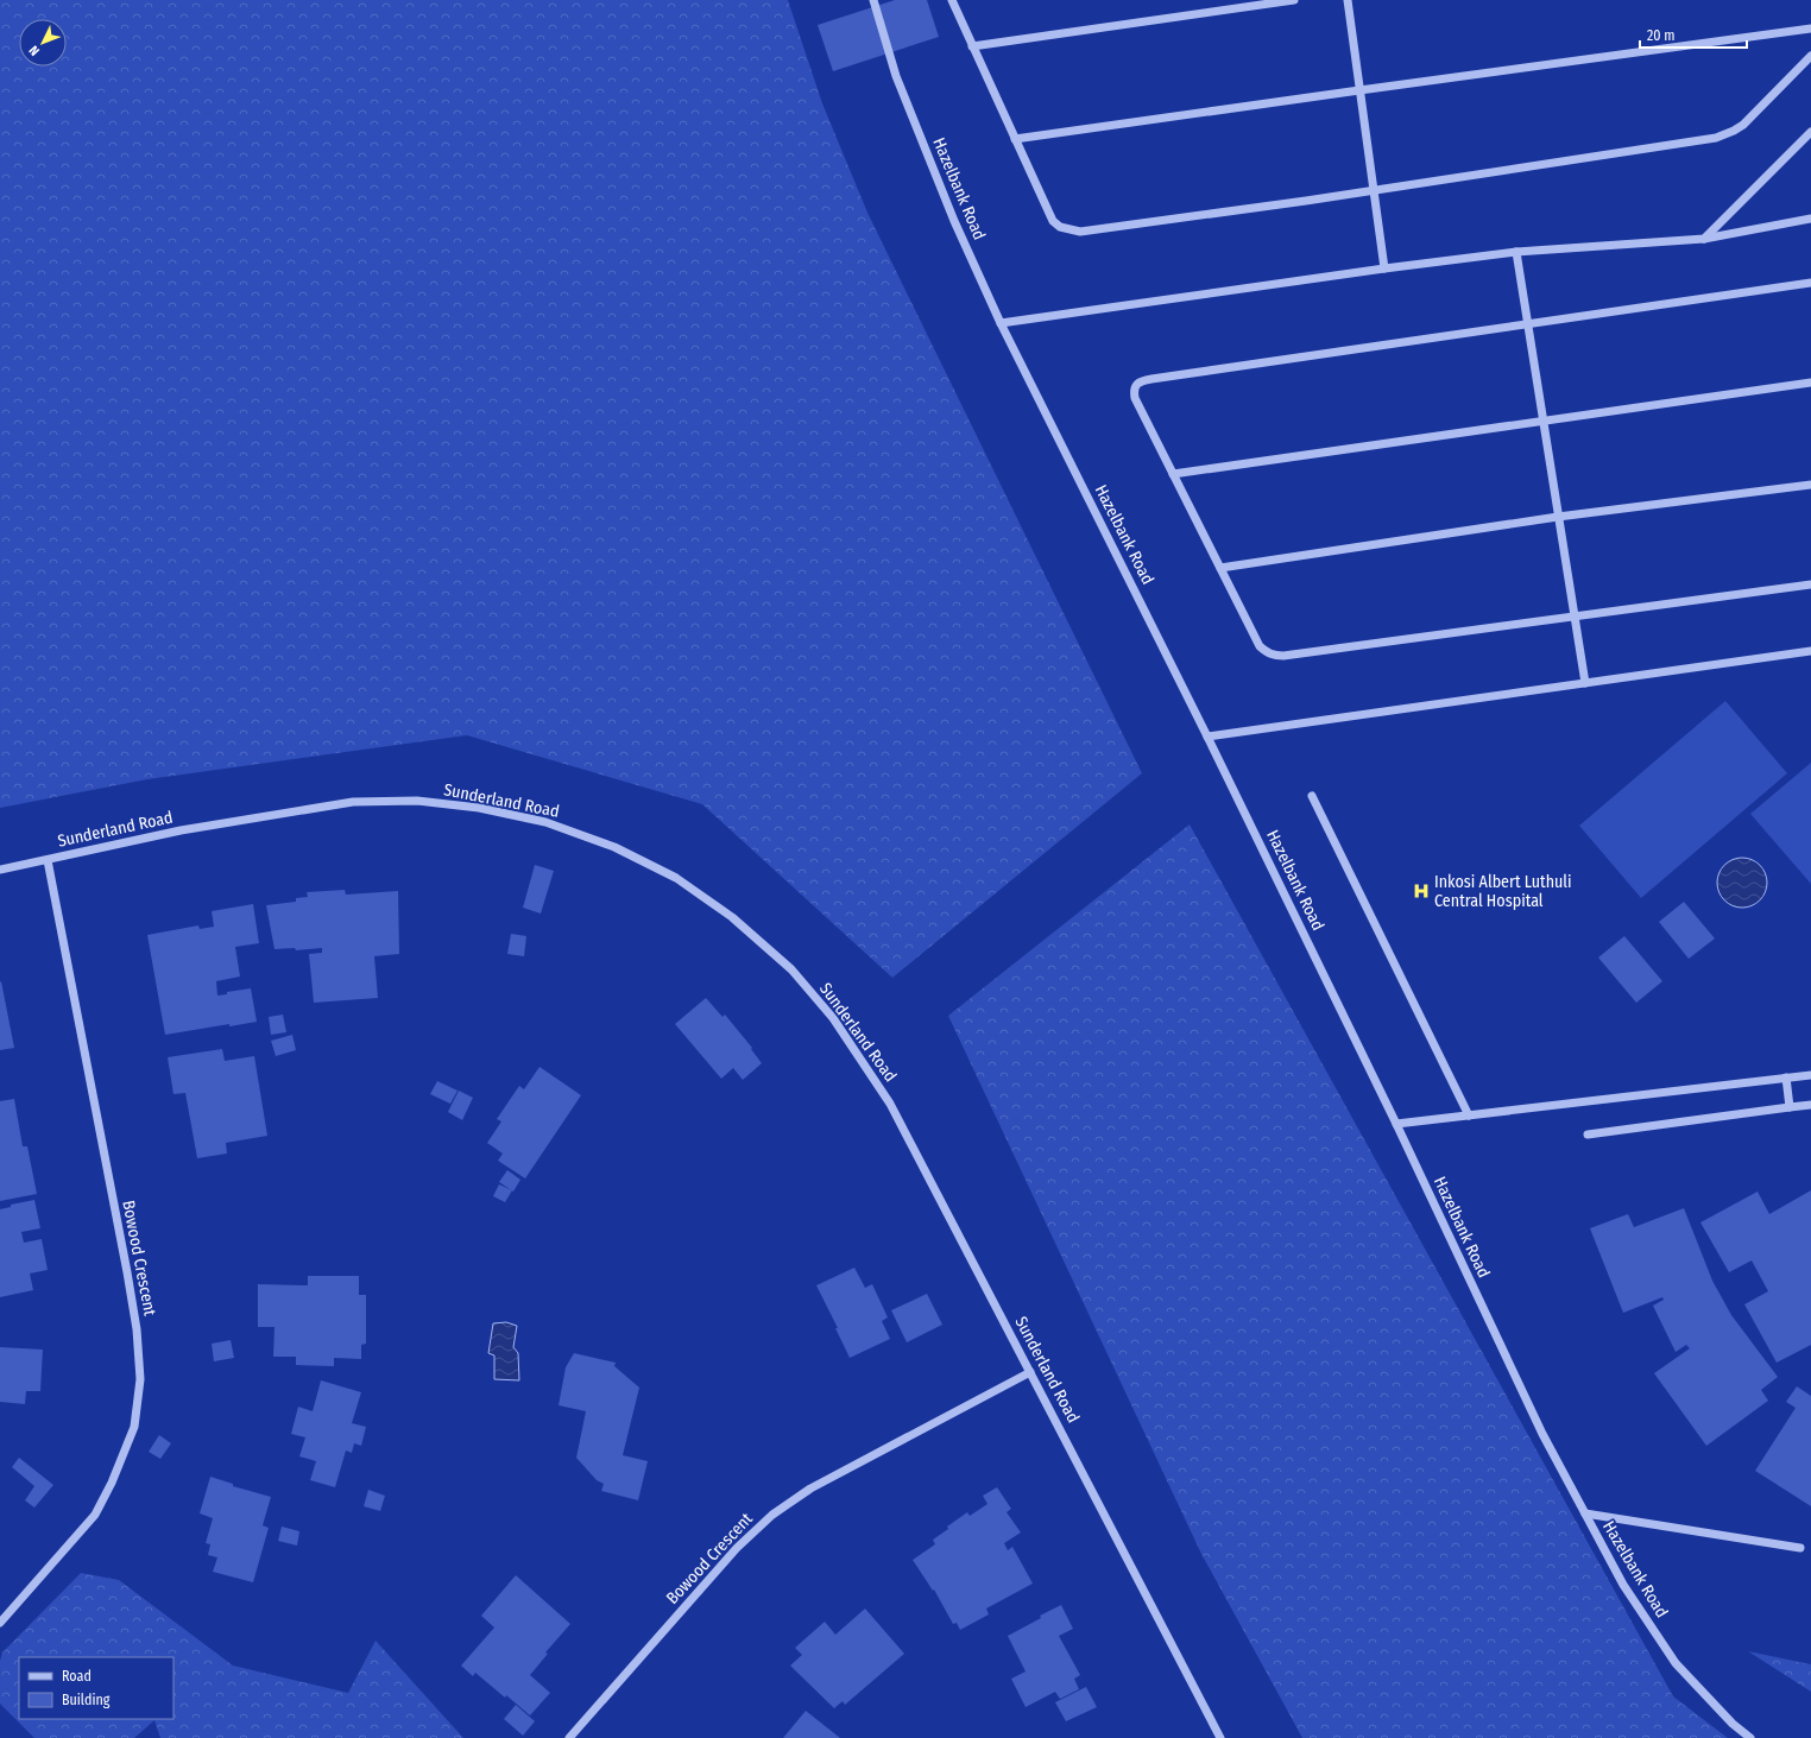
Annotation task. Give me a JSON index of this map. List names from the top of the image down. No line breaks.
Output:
{"streets":{"street":["Hazelbank Road","Sunderland Road","Bowood Crescent"]},"crossings":[["Sunderland Road","Bowood Crescent"]],"places":{"hospital":["Inkosi Albert Luthuli Central Hospital"]},"legend":["Road","Building"],"scale_bar":"20 m","north":"bottom left"}
